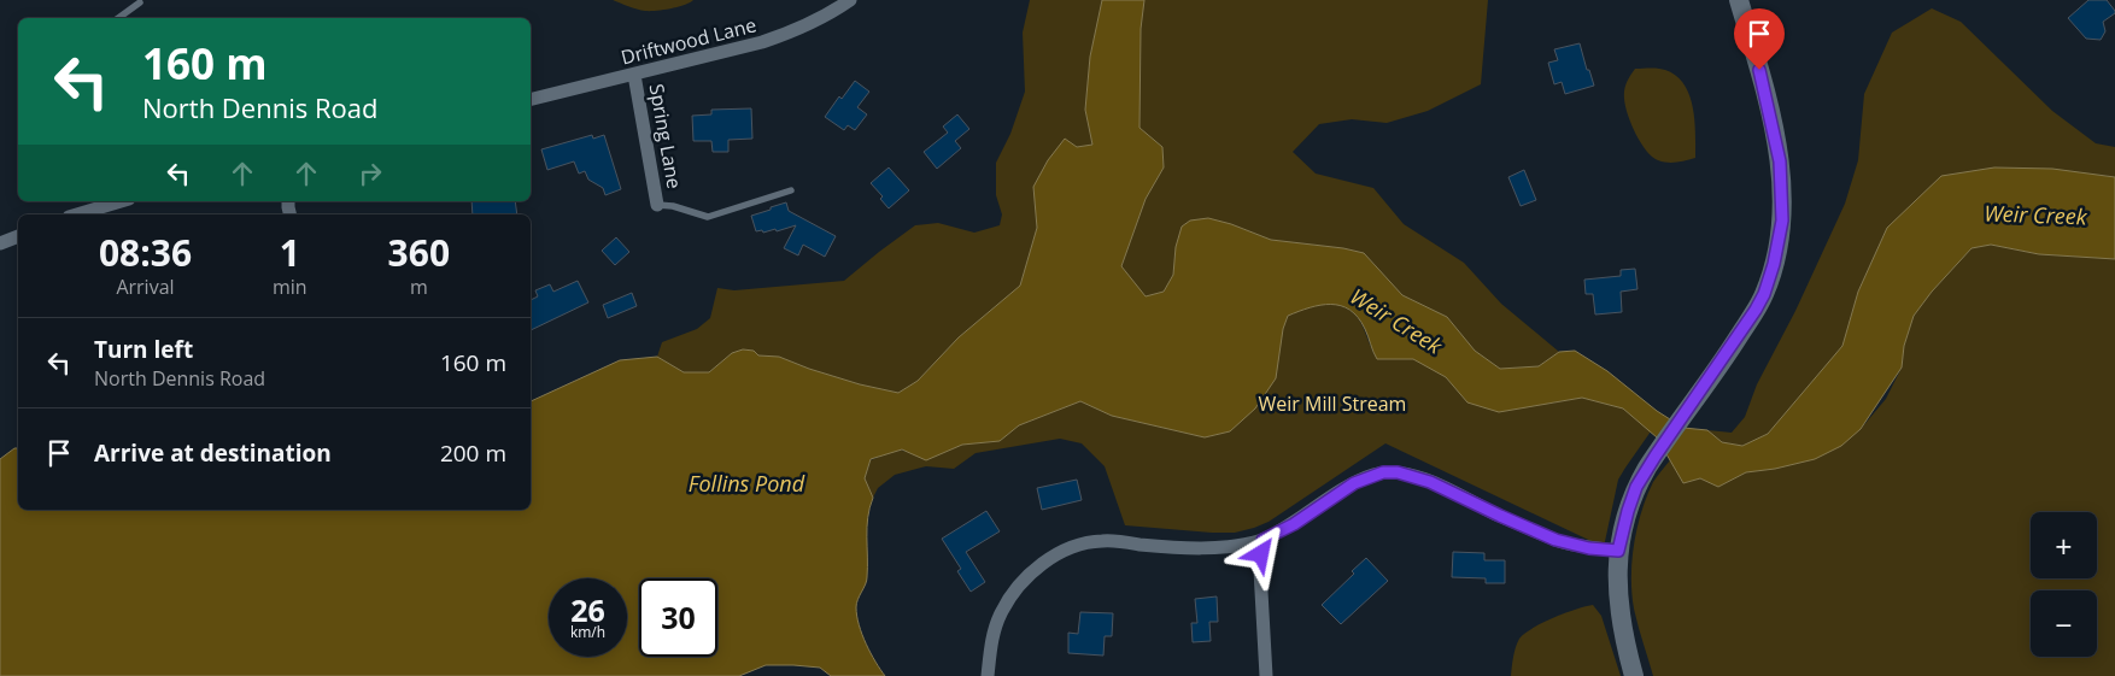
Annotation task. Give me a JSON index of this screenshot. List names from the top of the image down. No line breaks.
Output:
{"streets":{"street":["Driftwood Lane","Spring Lane"]},"crossings":[["Driftwood Lane","Spring Lane"]],"water":["Weir Creek","Follins Pond"],"parks":["Weir Mill Stream"],"page":{"turn":["160 m","North Dennis Road"],"eta":["08:36","Arrival","1","min","360","m"],"list":[{"name":"Turn left","note":"North Dennis Road","value":"160 m"},{"name":"Arrive at destination","value":"200 m"}],"map_buttons":["+","−"],"speed":"26 km/h","limit":"30"}}
